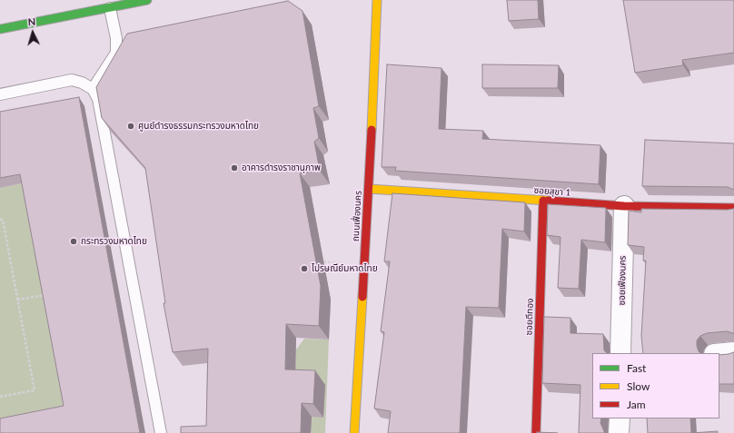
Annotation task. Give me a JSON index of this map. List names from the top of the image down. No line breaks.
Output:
{"streets":{"street":["ซอยสุขา 1","ถนนเฟื่องนคร","ซอยเฟืองนคร","ซอยตีทอง"]},"crossings":[["ซอยสุขา 1","ถนนเฟื่องนคร"],["ซอยสุขา 1","ซอยเฟืองนคร"],["ซอยสุขา 1","ซอยตีทอง"]],"places":["ศูนย์ดำรงธรรมกระทรวงมหาดไทย","อาคารดำรงราชานุภาพ","กระทรวงมหาดไทย","ไปรษณีย์มหาดไทย"],"legend":["Fast","Slow","Jam"],"north":"top"}
